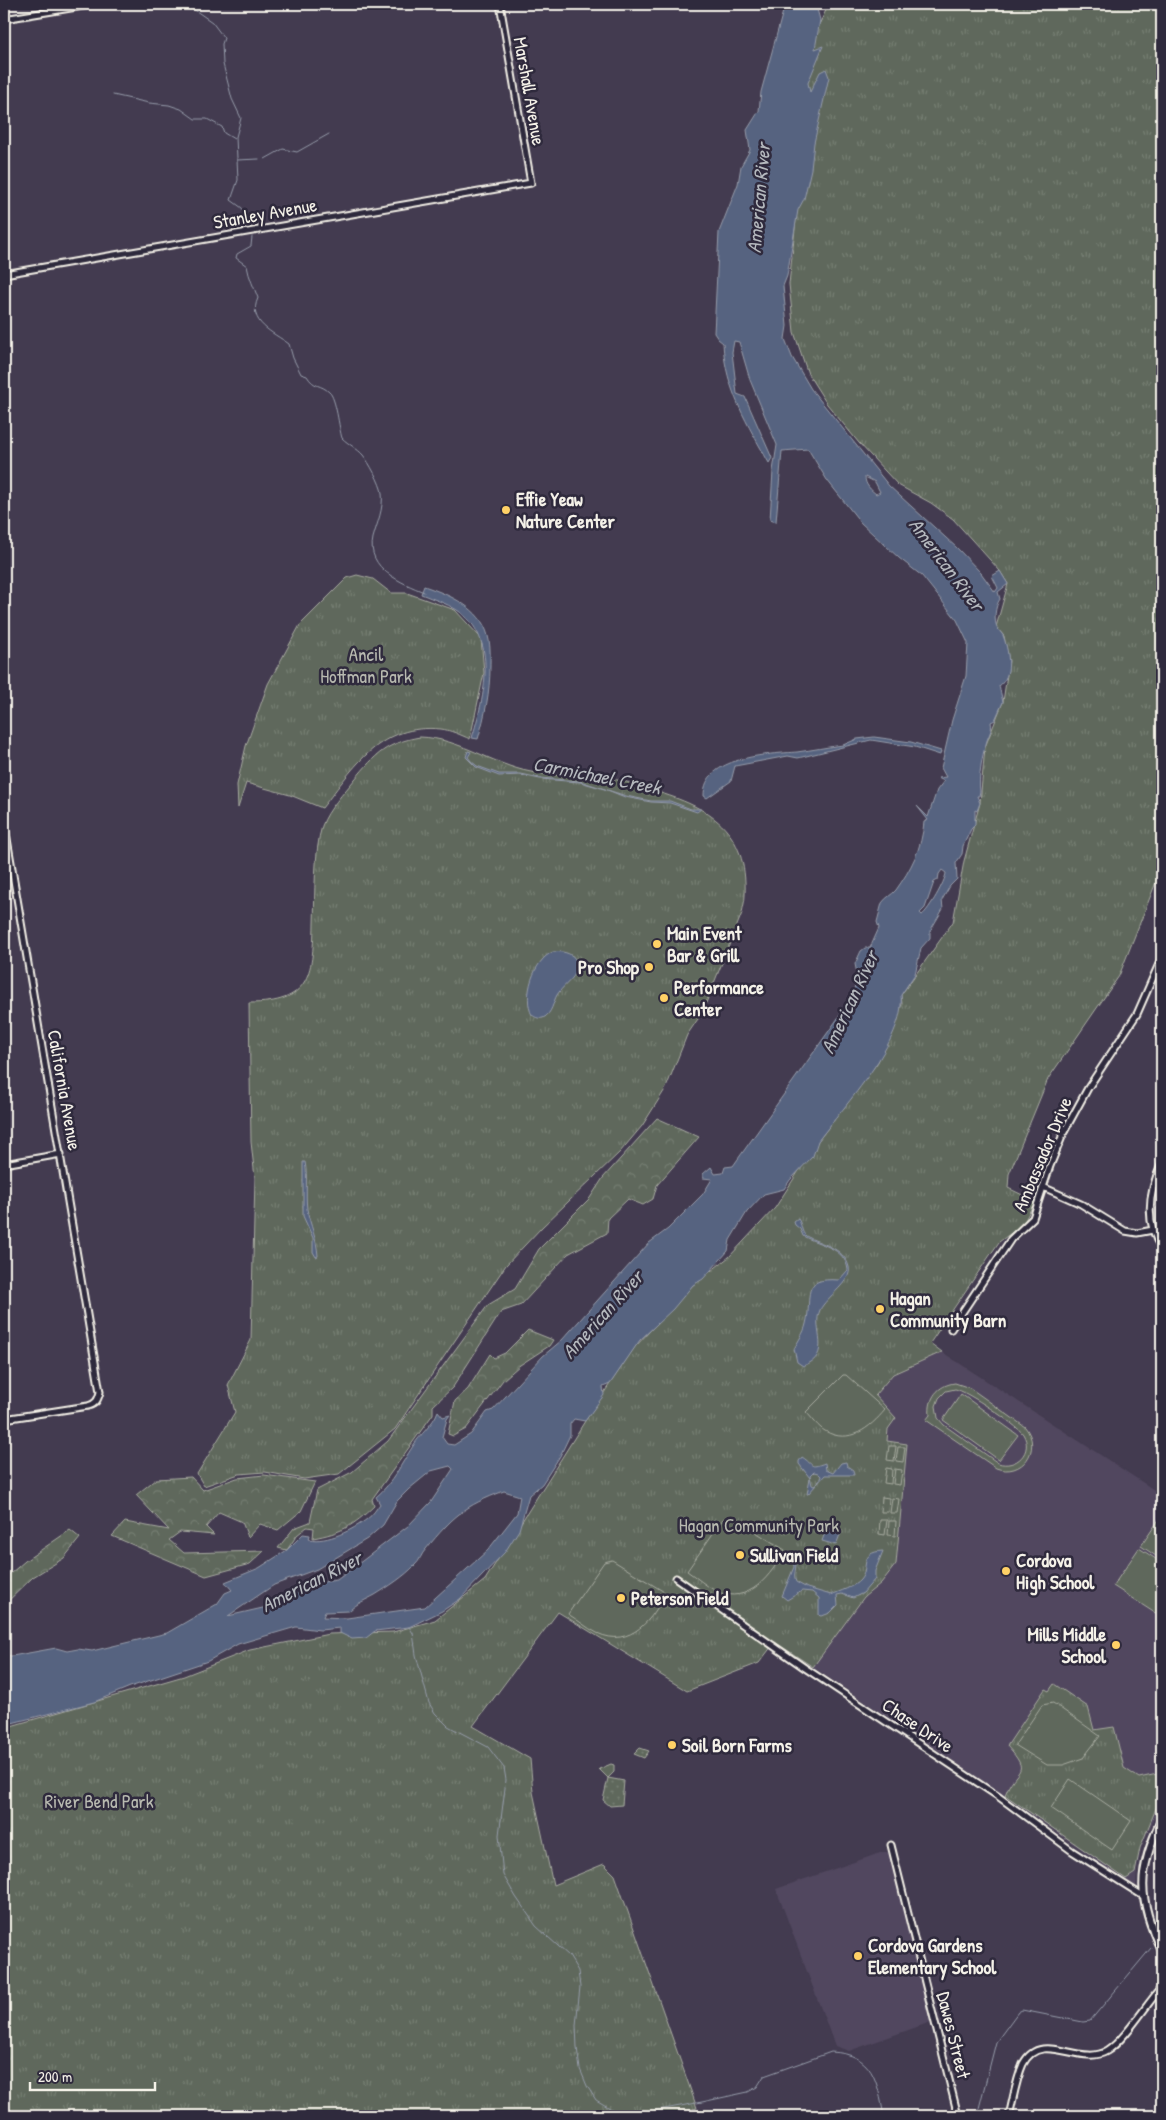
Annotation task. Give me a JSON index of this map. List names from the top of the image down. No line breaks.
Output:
{"streets":{"street":["Marshall Avenue","Stanley Avenue","California Avenue","Ambassador Drive","Chase Drive","Dawes Street"]},"crossings":[["Marshall Avenue","Stanley Avenue"]],"water":["American River","Carmichael Creek"],"parks":["Ancil Hoffman Park","Hagan Community Park","River Bend Park"],"places":["Effie Yeaw Nature Center","Main Event Bar & Grill","Pro Shop","Performance Center","Hagan Community Barn","Sullivan Field","Cordova High School","Peterson Field","Mills Middle School","Soil Born Farms","Cordova Gardens Elementary School"],"scale_bar":"200 m"}
